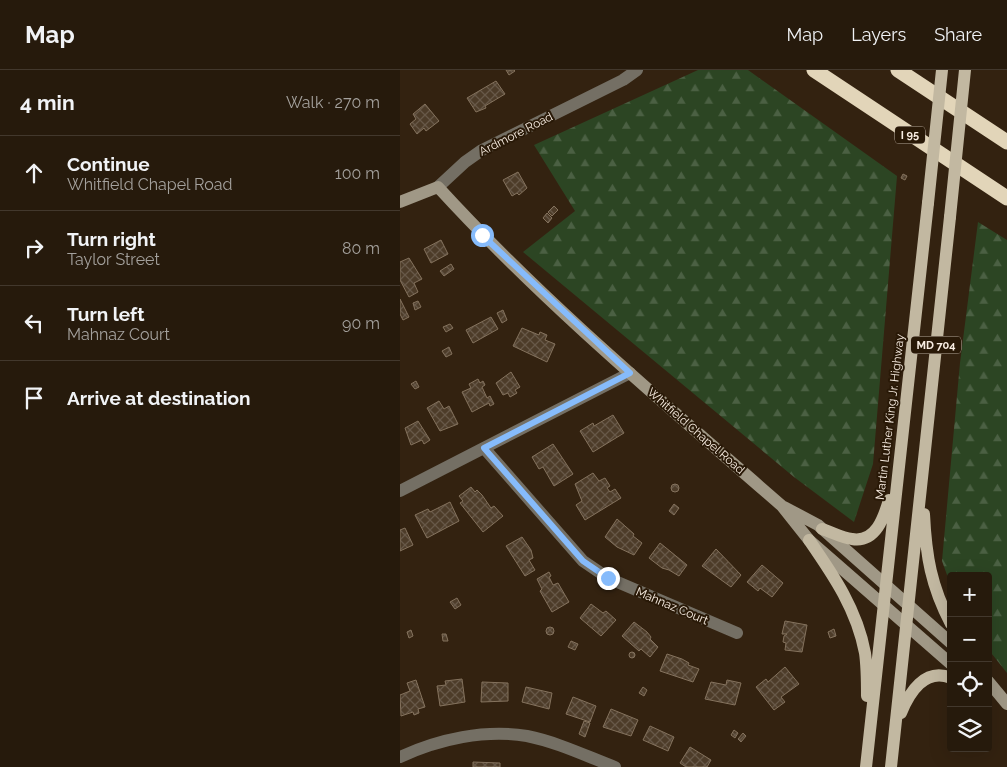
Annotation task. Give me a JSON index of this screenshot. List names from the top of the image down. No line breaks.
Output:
{"streets":{"highway":["I 95"],"main road":["MD 704","Martin Luther King Jr. Highway"],"street":["Ardmore Road","Whitfield Chapel Road","Mahnaz Court"]},"crossings":[["Ardmore Road","Whitfield Chapel Road"],["MD 704","Whitfield Chapel Road"],["Martin Luther King Jr. Highway","Whitfield Chapel Road"]],"page":{"header":"Map","nav":["Map","Layers","Share"],"heading":["4 min","Walk · 270 m"],"list":[["Continue","Whitfield Chapel Road","100 m"],["Turn right","Taylor Street","80 m"],["Turn left","Mahnaz Court","90 m"],"Arrive at destination"],"map_buttons":["+","−"]}}
